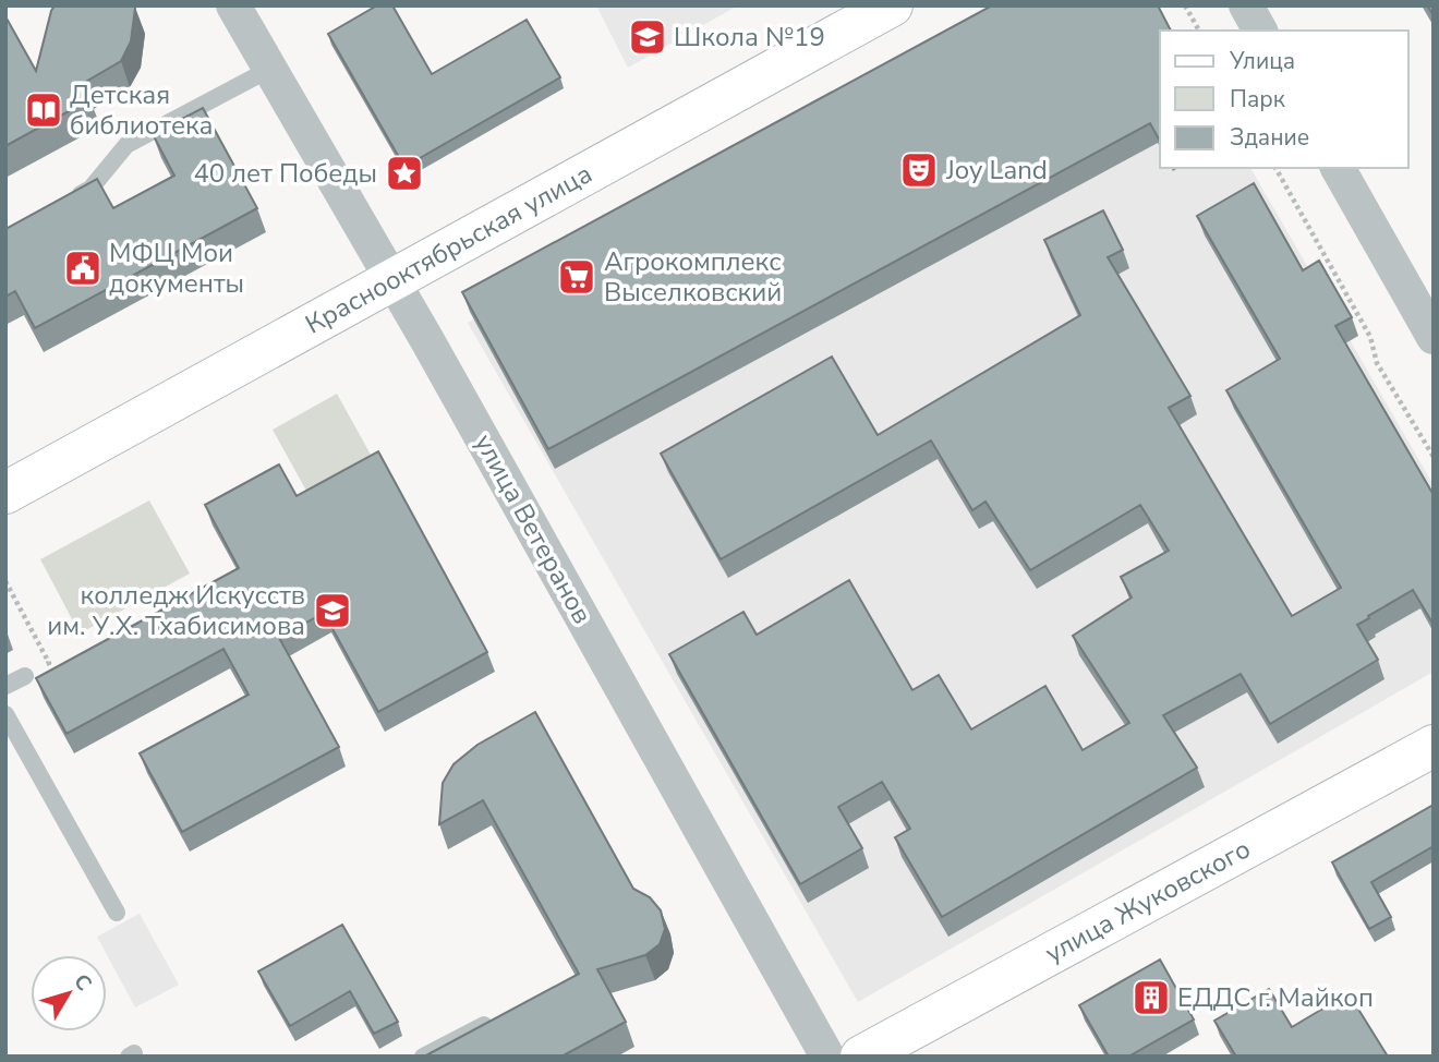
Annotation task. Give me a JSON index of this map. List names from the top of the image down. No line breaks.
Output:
{"streets":{"street":["Краснооктябрьская улица","улица Ветеранов","улица Жуковского"]},"crossings":[["Краснооктябрьская улица","улица Ветеранов"]],"places":{"school or university":["Школа №19","колледж Искусств им. У.Х. Тхабисимова"],"library":["Детская библиотека"],"theatre":["Joy Land"],"place":["40 лет Победы"],"public building":["МФЦ Мои документы"],"supermarket":["Агрокомплекс Выселковский"],"building":["ЕДДС г. Майкоп"]},"legend":["Улица","Парк","Здание"],"north":"top right"}
